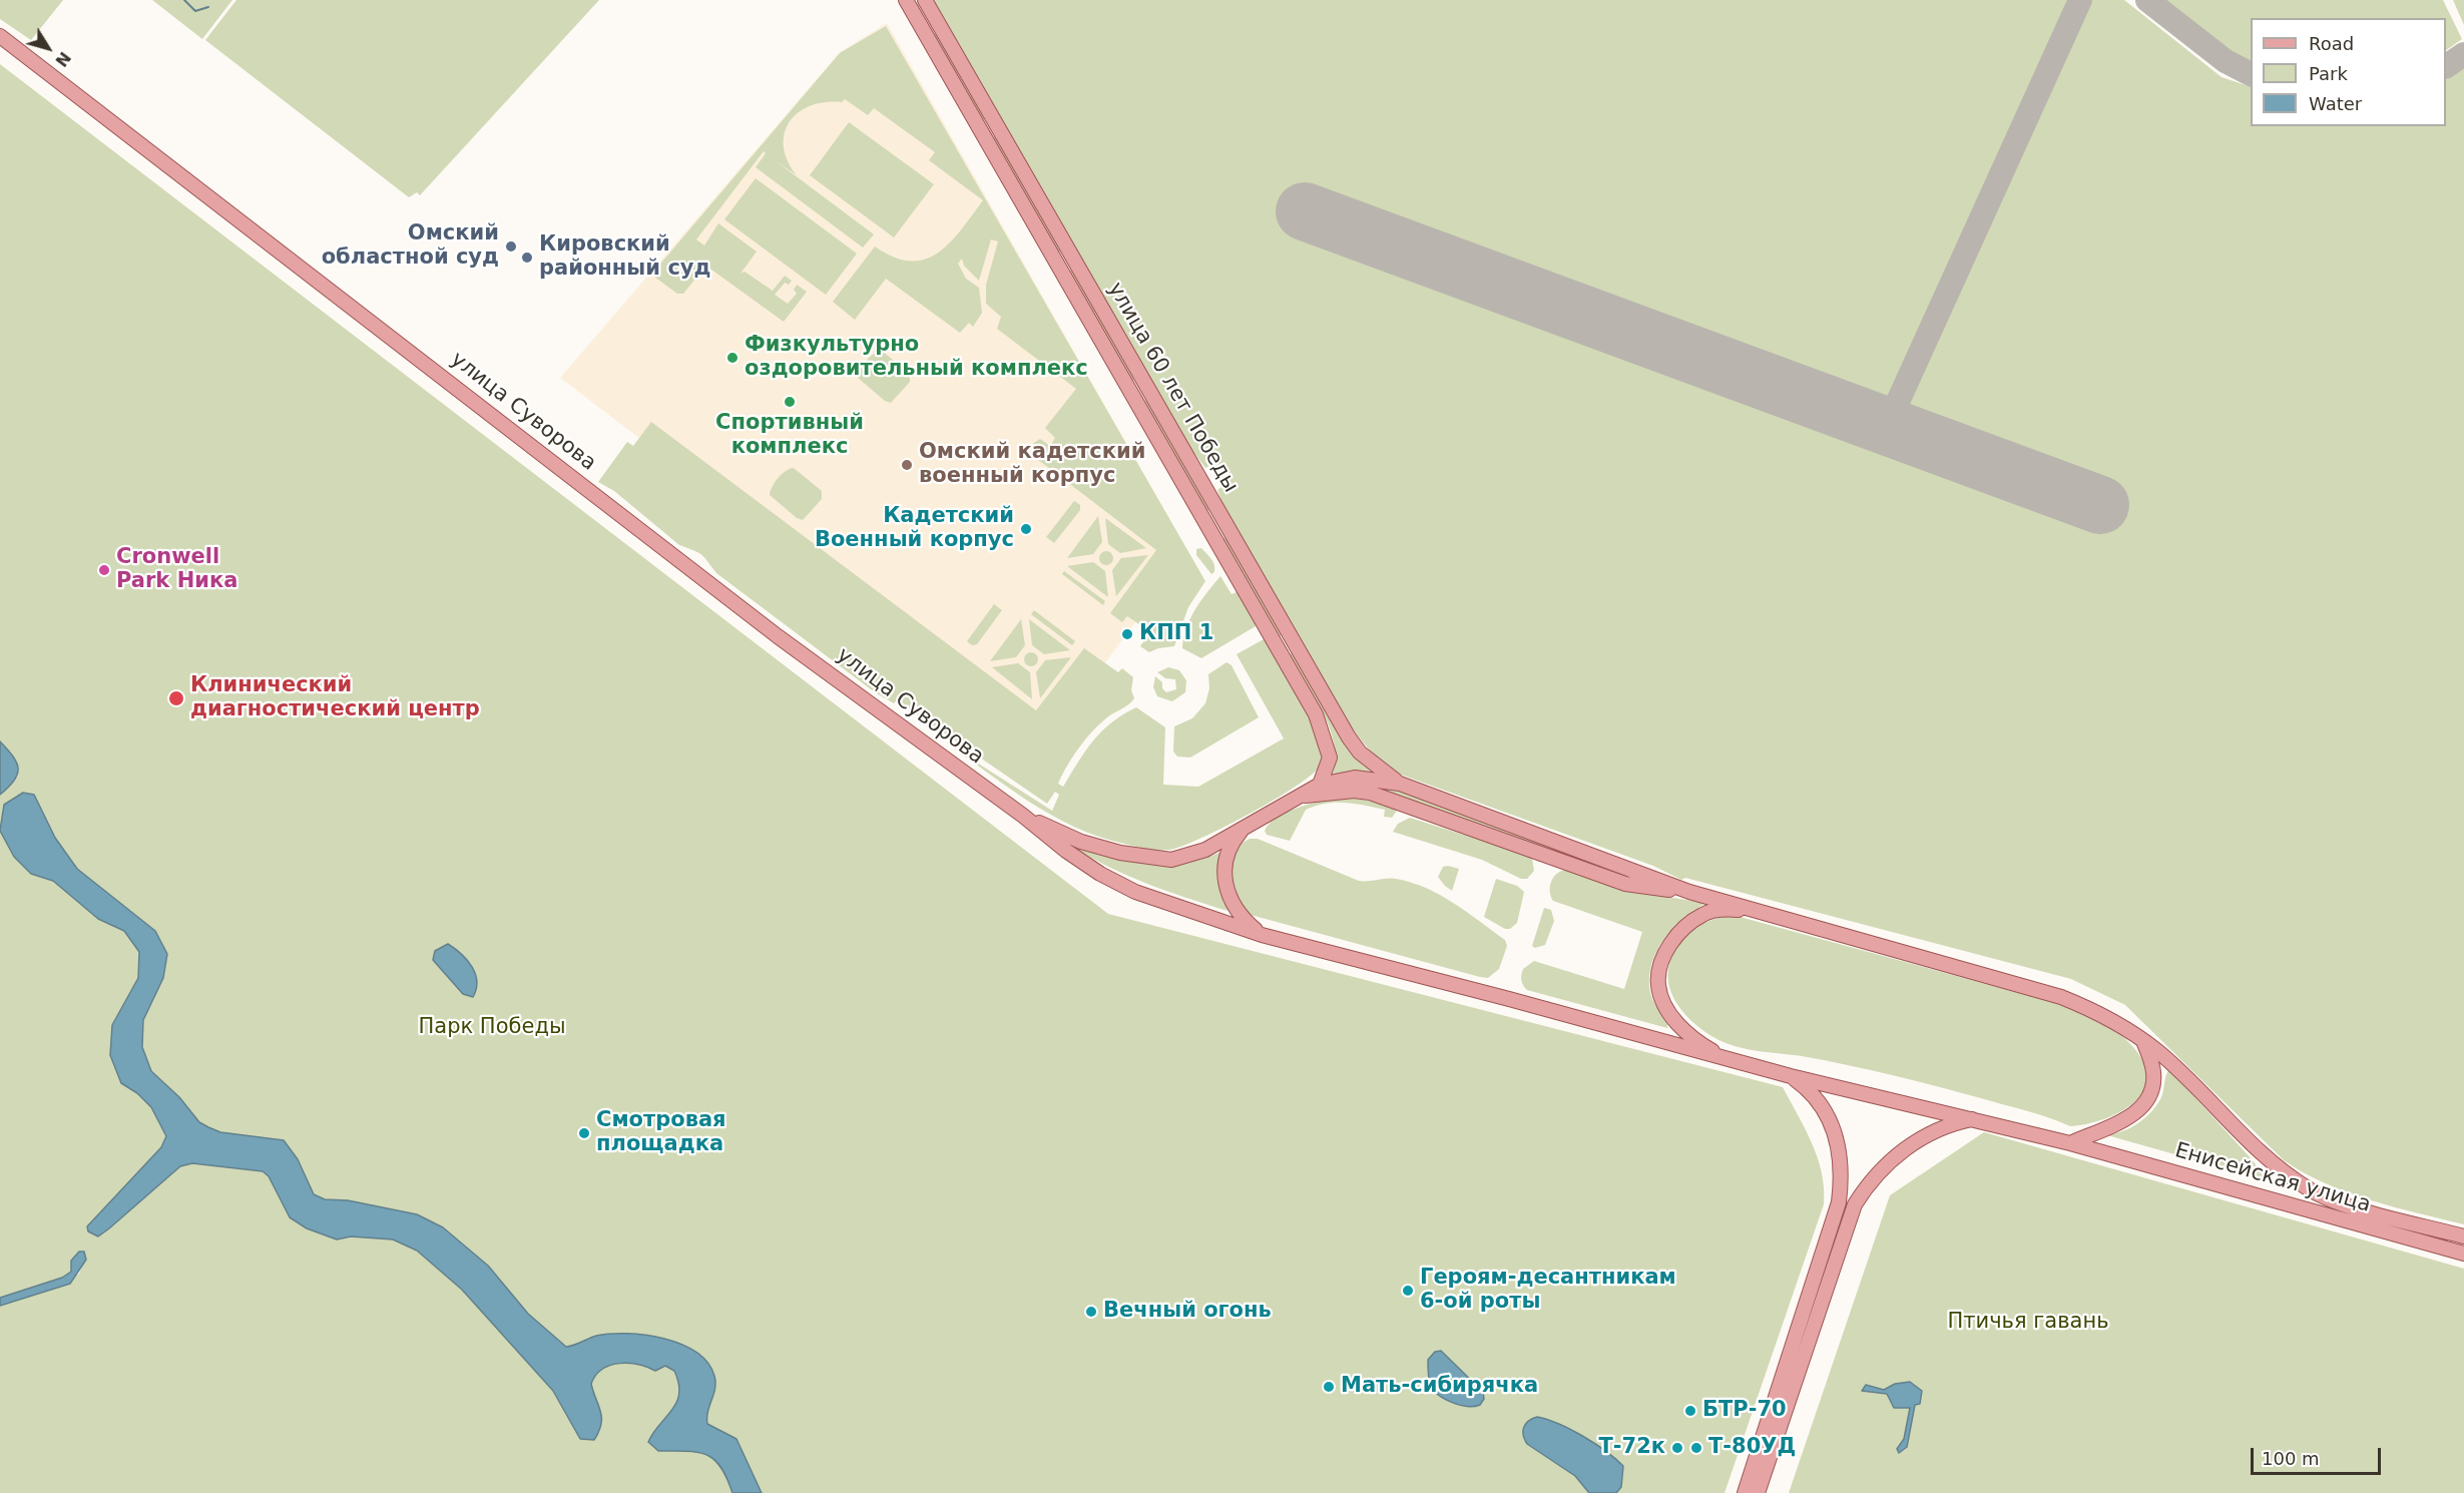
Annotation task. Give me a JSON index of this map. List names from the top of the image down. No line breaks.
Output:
{"streets":{"main road":["улица 60 лет Победы","улица Суворова","Енисейская улица"]},"crossings":[["улица Суворова","Енисейская улица"]],"parks":["Парк Победы","Птичья гавань"],"places":["Омский областной суд","Кировский районный суд","Физкультурно оздоровительный комплекс","Спортивный комплекс","Омский кадетский военный корпус","Кадетский Военный корпус","Cronwell Park Ника","КПП 1","Клинический диагностический центр","Смотровая площадка","Героям-десантникам 6-ой роты","Вечный огонь","Мать-сибирячка","БТР-70","Т-72к","Т-80УД"],"legend":["Road","Park","Water"],"scale_bar":"100 m","north":"bottom right"}
